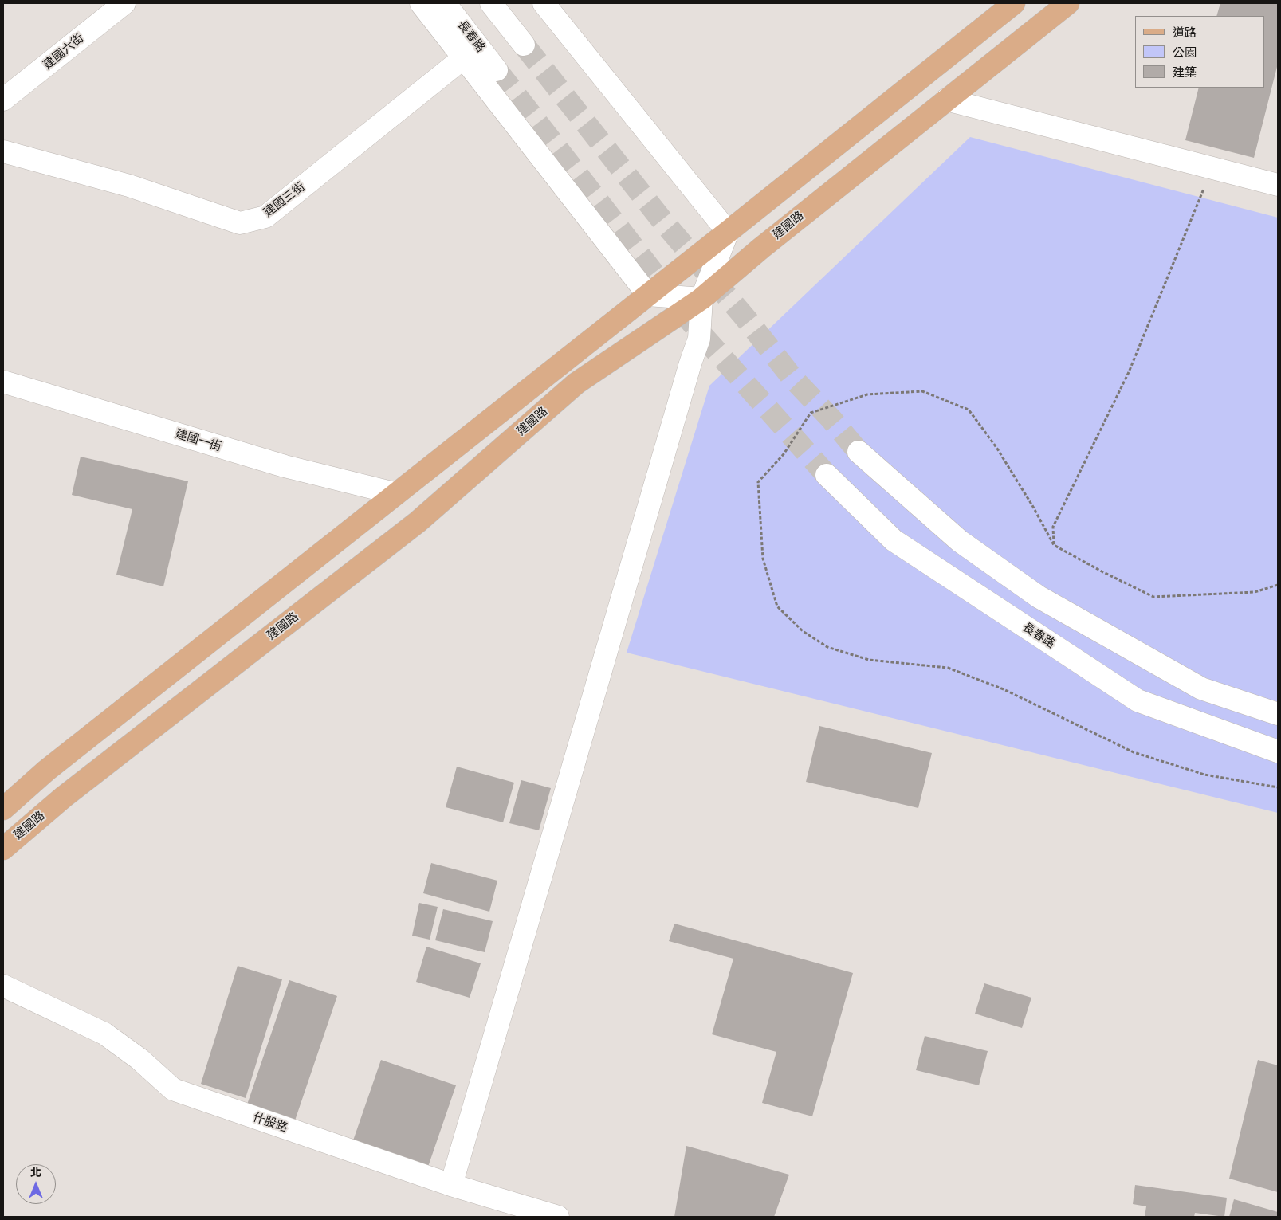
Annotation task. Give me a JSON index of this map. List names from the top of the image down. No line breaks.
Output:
{"streets":{"main road":["建國路"],"street":["長春路","建國六街","建國三街","建國一街","什股路"]},"legend":["道路","公園","建築"],"north":"top"}
